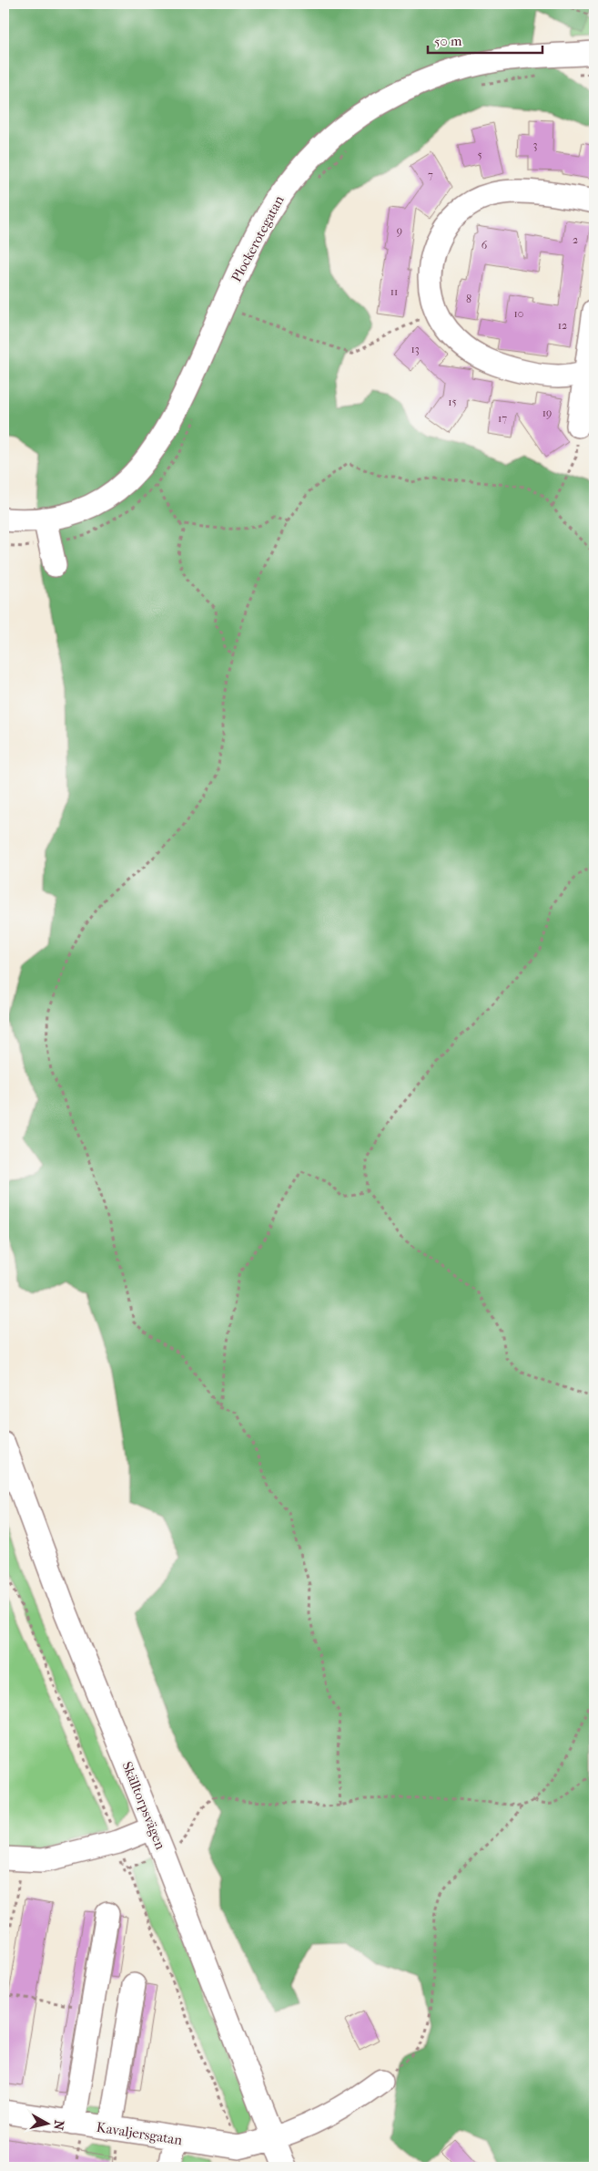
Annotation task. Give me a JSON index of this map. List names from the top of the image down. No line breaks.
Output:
{"streets":{"street":["Plockerotegatan","Skälltorpsvägen","Kavaljersgatan"]},"crossings":[["Skälltorpsvägen","Kavaljersgatan"]],"house_numbers":["3","5","7","9","2","6","11","8","10","12","13","15","19","17"],"scale_bar":"50 m","north":"right"}
